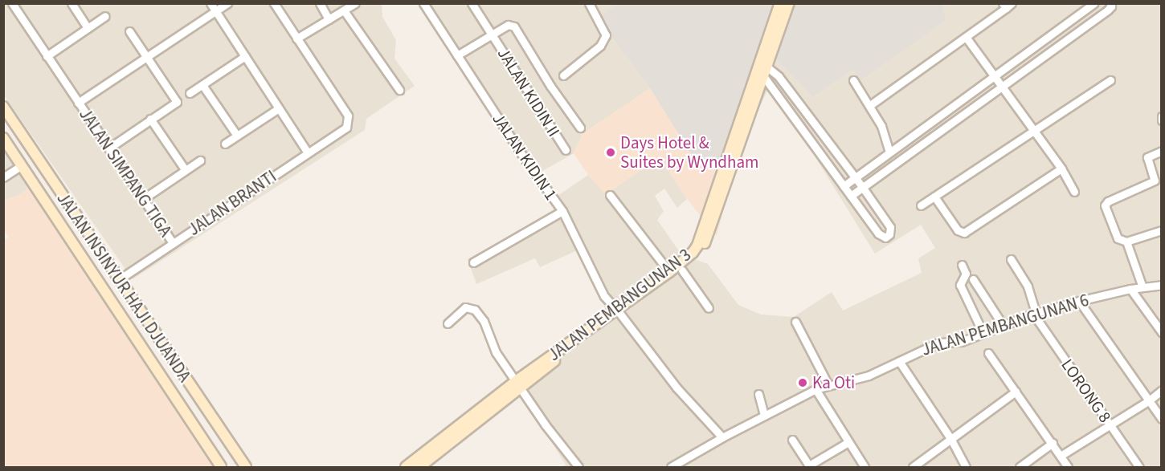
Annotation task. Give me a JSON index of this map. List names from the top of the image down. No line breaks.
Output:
{"streets":{"street":["JALAN KIDIN II","JALAN KIDIN 1","JALAN SIMPANG TIGA","JALAN BRANTI","JALAN INSINYUR HAJI DJUANDA","JALAN PEMBANGUNAN 3","JALAN PEMBANGUNAN 6","LORONG 8"]},"crossings":[["JALAN KIDIN 1","JALAN PEMBANGUNAN 3"],["JALAN KIDIN 1","JALAN PEMBANGUNAN 6"],["JALAN SIMPANG TIGA","JALAN BRANTI"],["JALAN BRANTI","JALAN INSINYUR HAJI DJUANDA"],["JALAN PEMBANGUNAN 6","LORONG 8"]],"places":["Days Hotel & Suites by Wyndham","Ka Oti"]}
